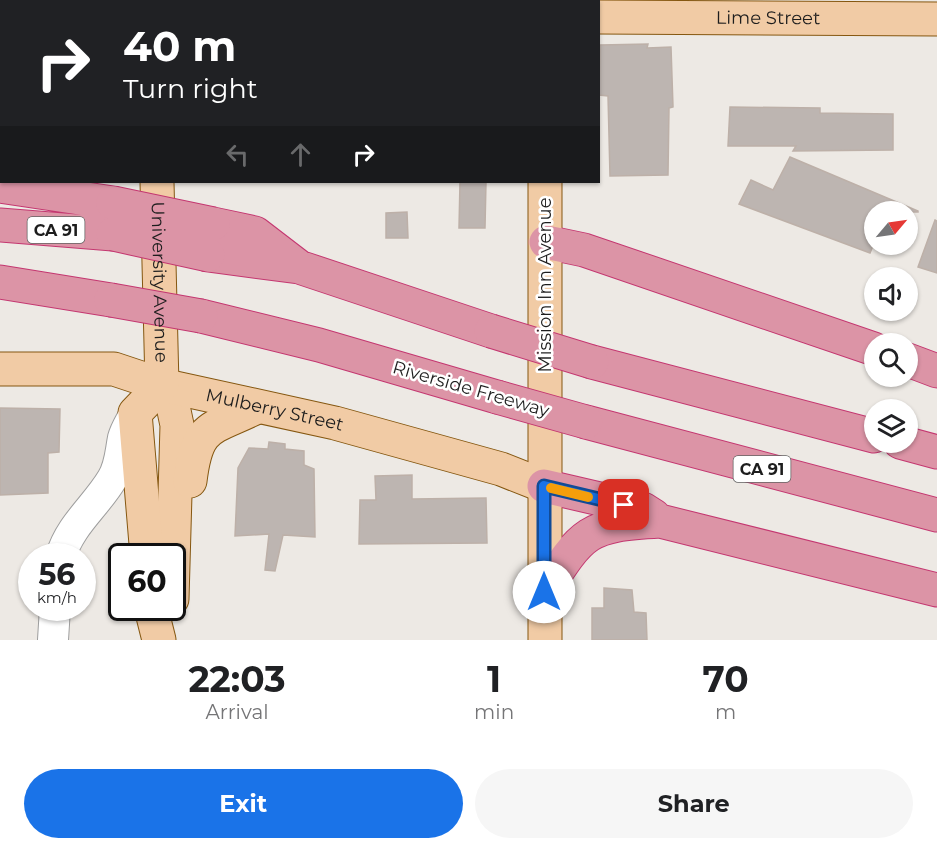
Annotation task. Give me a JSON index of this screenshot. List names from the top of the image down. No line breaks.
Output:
{"streets":{"highway":["CA 91","Riverside Freeway"],"main road":["Lime Street","University Avenue","Mission Inn Avenue","Mulberry Street"]},"crossings":[["University Avenue","Mulberry Street"],["Mission Inn Avenue","Mulberry Street"]],"north":"top right","page":{"turn":["40 m","Turn right"],"speed":"56 km/h","limit":"60","eta":["22:03","Arrival","1","min","70","m"],"buttons":["Exit","Share"]}}
